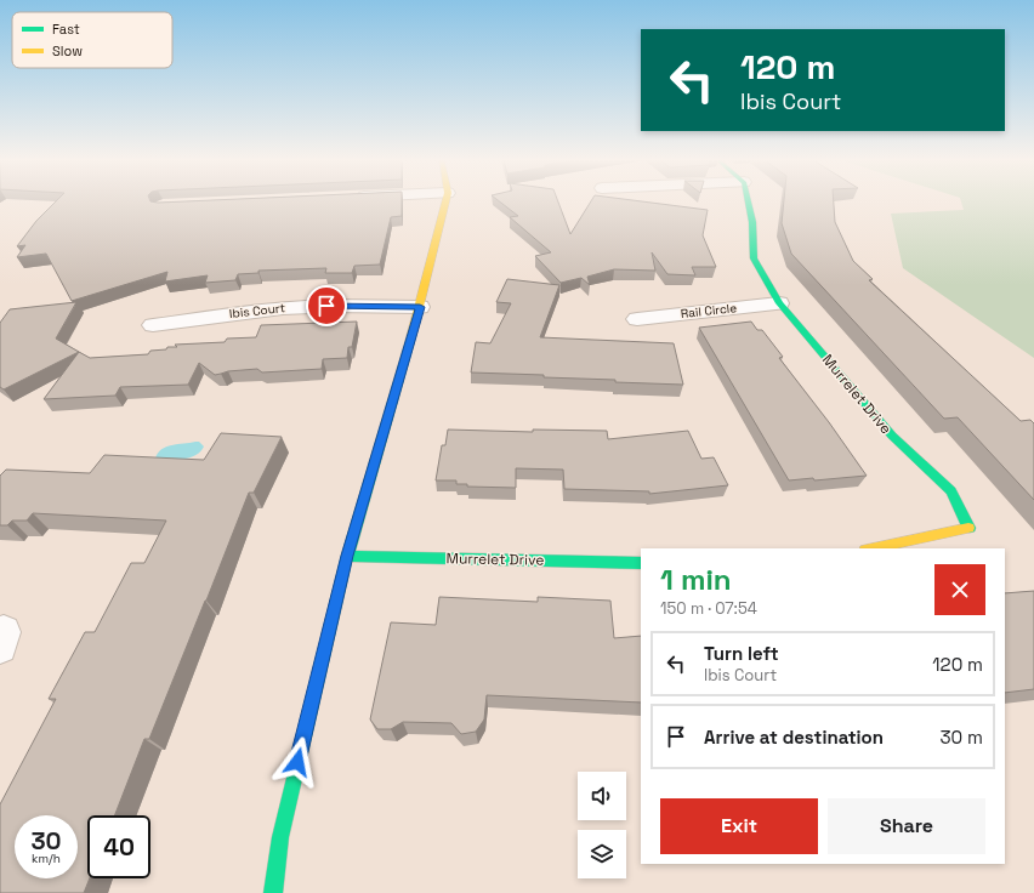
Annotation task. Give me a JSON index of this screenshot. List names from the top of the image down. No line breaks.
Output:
{"streets":{"street":["Ibis Court","Rail Circle","Murrelet Drive"]},"crossings":[["Rail Circle","Murrelet Drive"]],"legend":["Fast","Slow"],"page":{"turn":["120 m","Ibis Court"],"heading":["1 min","150 m · 07:54"],"list":[{"name":"Turn left","note":"Ibis Court","value":"120 m"},{"name":"Arrive at destination","value":"30 m"}],"buttons":["Exit","Share"],"speed":"30 km/h","limit":"40"}}
